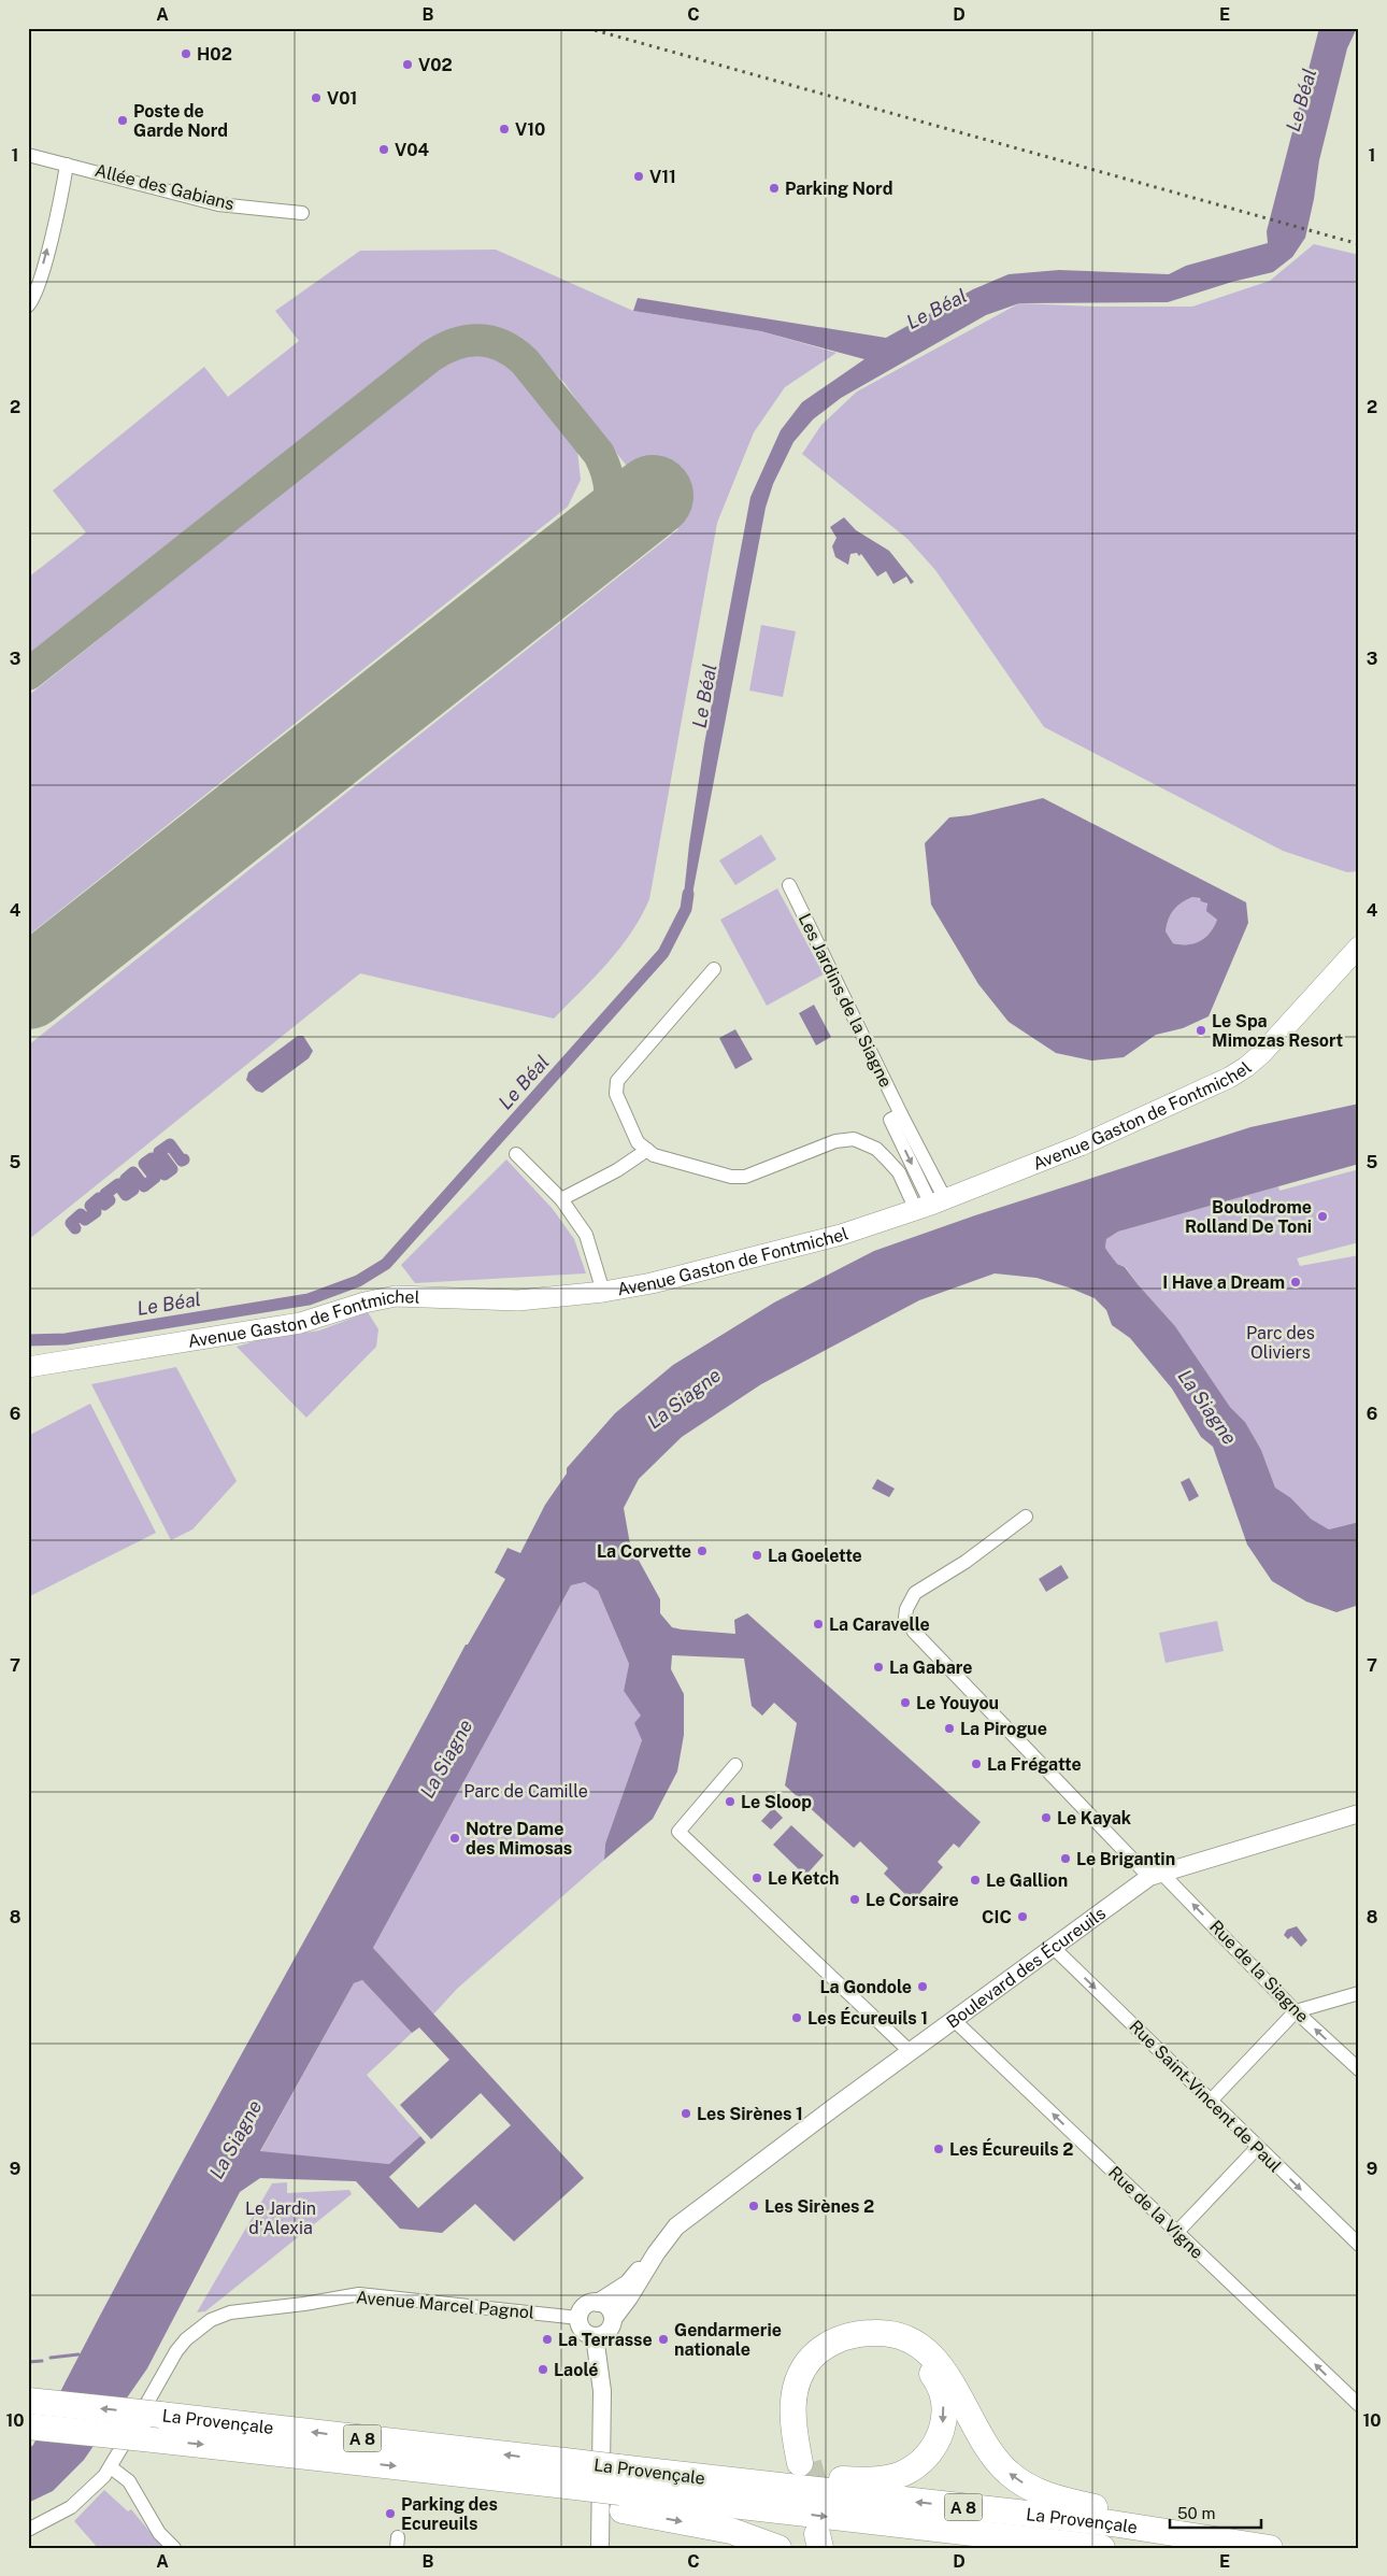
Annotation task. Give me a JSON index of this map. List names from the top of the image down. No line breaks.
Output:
{"streets":{"highway":["La Provençale","A 8"],"main road":["Avenue Gaston de Fontmichel"],"street":["Allée des Gabians","Les Jardins de la Siagne","Boulevard des Écureuils","Rue de la Siagne","Rue Saint-Vincent de Paul","Rue de la Vigne","Avenue Marcel Pagnol"]},"crossings":[["Les Jardins de la Siagne","Avenue Gaston de Fontmichel"],["Boulevard des Écureuils","Rue de la Siagne"],["Boulevard des Écureuils","Rue Saint-Vincent de Paul"],["Boulevard des Écureuils","Rue de la Vigne"],["Boulevard des Écureuils","Avenue Marcel Pagnol"]],"one_way":["Les Jardins de la Siagne","Rue de la Siagne","Rue Saint-Vincent de Paul","Rue de la Vigne"],"water":["Le Béal","La Siagne"],"parks":["Parc des Oliviers","Parc de Camille","Le Jardin d'Alexia"],"places":["H02","V02","V01","Poste de Garde Nord","V10","V04","V11","Parking Nord","Le Spa Mimozas Resort","Boulodrome Rolland De Toni","I Have a Dream","La Corvette","La Goelette","La Caravelle","La Gabare","Le Youyou","La Pirogue","La Frégatte","Le Sloop","Le Kayak","Notre Dame des Mimosas","Le Brigantin","Le Ketch","Le Gallion","Le Corsaire","CIC","La Gondole","Les Écureuils 1","Les Sirènes 1","Les Écureuils 2","Les Sirènes 2","La Terrasse","Gendarmerie nationale","Laolé","Parking des Ecureuils"],"scale_bar":"50 m","grid":{"columns":["A","B","C","D","E"],"rows":["1","2","3","4","5","6","7","8","9","10"]}}
